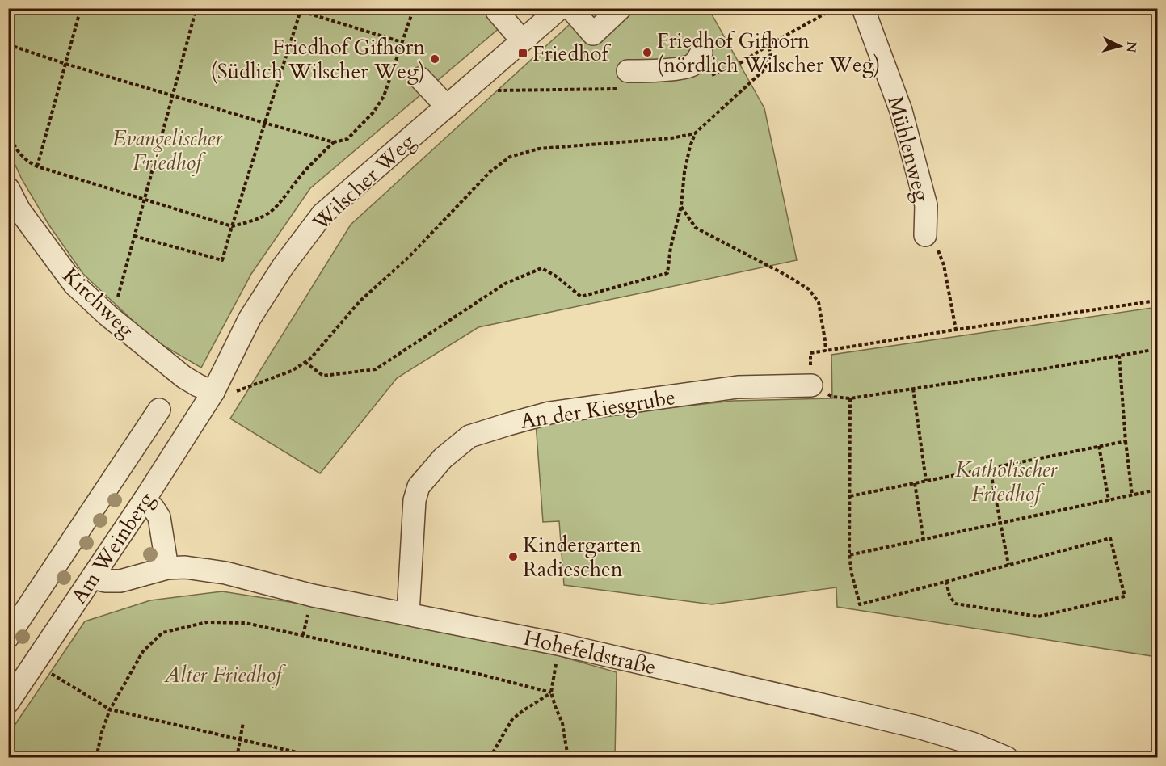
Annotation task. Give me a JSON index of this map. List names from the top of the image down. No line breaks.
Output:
{"streets":{"street":["Mühlenweg","Wilscher Weg","Kirchweg","An der Kiesgrube","Am Weinberg","Hohefeldstraße"]},"crossings":[["Wilscher Weg","Kirchweg"],["Wilscher Weg","Am Weinberg"],["Kirchweg","Am Weinberg"],["An der Kiesgrube","Hohefeldstraße"],["Am Weinberg","Hohefeldstraße"]],"parks":["Evangelischer Friedhof","Katholischer Friedhof","Alter Friedhof"],"places":{"other":["Friedhof Gifhorn (nördlich Wilscher Weg)","Friedhof Gifhorn (Südlich Wilscher Weg)","Kindergarten Radieschen"],"transit":["Friedhof"]},"north":"right"}
